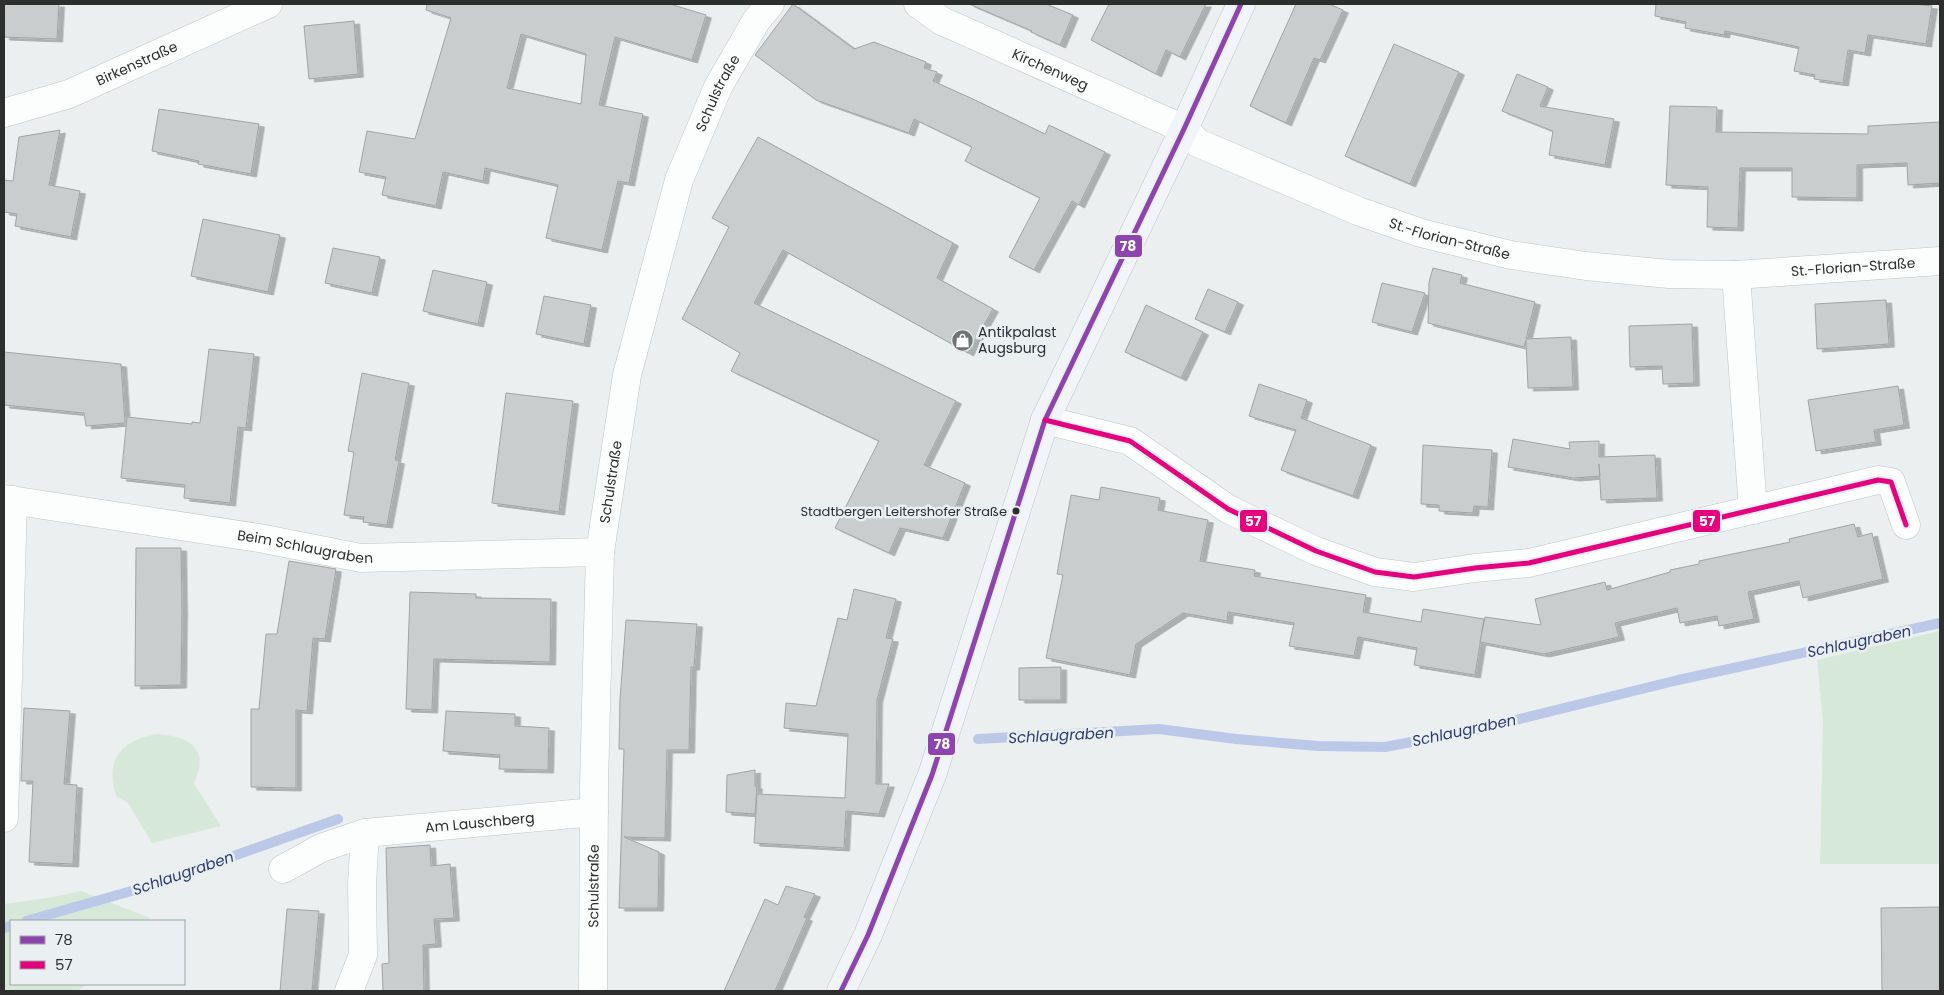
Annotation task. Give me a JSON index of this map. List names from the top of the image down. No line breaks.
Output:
{"streets":{"street":["Birkenstraße","Kirchenweg","Schulstraße","St.-Florian-Straße","Beim Schlaugraben","Am Lauschberg"]},"crossings":[["Kirchenweg","St.-Florian-Straße"],["Schulstraße","Beim Schlaugraben"],["Schulstraße","Am Lauschberg"]],"water":["Schlaugraben"],"places":{"shop":["Antikpalast Augsburg"],"other":["Stadtbergen Leitershofer Straße"]},"lines":["transit line 78","transit line 57"],"legend":["78","57"]}
